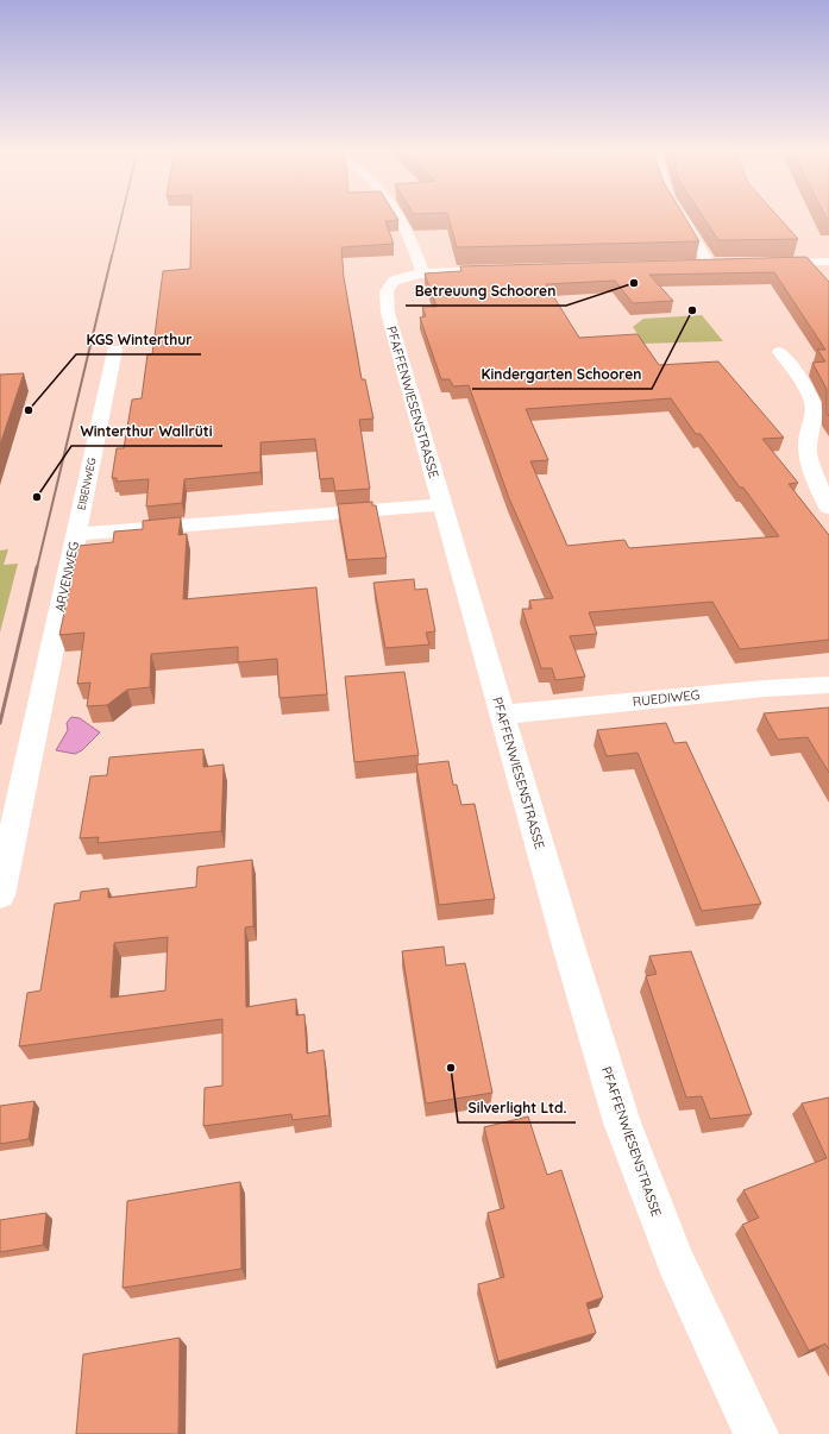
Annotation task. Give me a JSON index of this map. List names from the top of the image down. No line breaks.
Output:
{"streets":{"street":["PFAFFENWIESENSTRASSE","EIBENWEG","ARVENWEG","RUEDIWEG"]},"crossings":[["PFAFFENWIESENSTRASSE","ARVENWEG"],["PFAFFENWIESENSTRASSE","RUEDIWEG"],["EIBENWEG","ARVENWEG"]],"places":["Betreuung Schooren","Kindergarten Schooren","KGS Winterthur","Winterthur Wallrüti","Silverlight Ltd."]}
